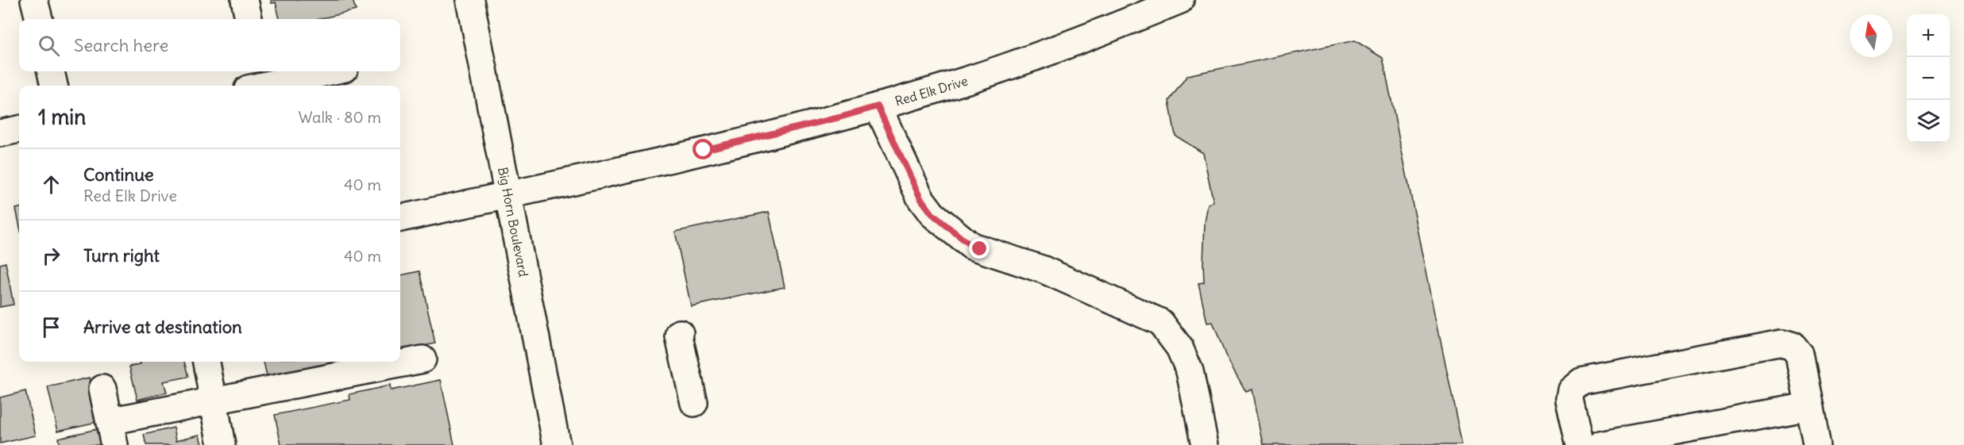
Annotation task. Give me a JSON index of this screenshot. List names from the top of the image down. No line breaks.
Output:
{"streets":{"street":["Red Elk Drive","Big Horn Boulevard"]},"crossings":[["Red Elk Drive","Big Horn Boulevard"]],"north":"top","page":{"map_buttons":["+","−"],"search":"Search here","heading":["1 min","Walk · 80 m"],"list":[["Continue","Red Elk Drive","40 m"],["Turn right","40 m"],"Arrive at destination"]}}
